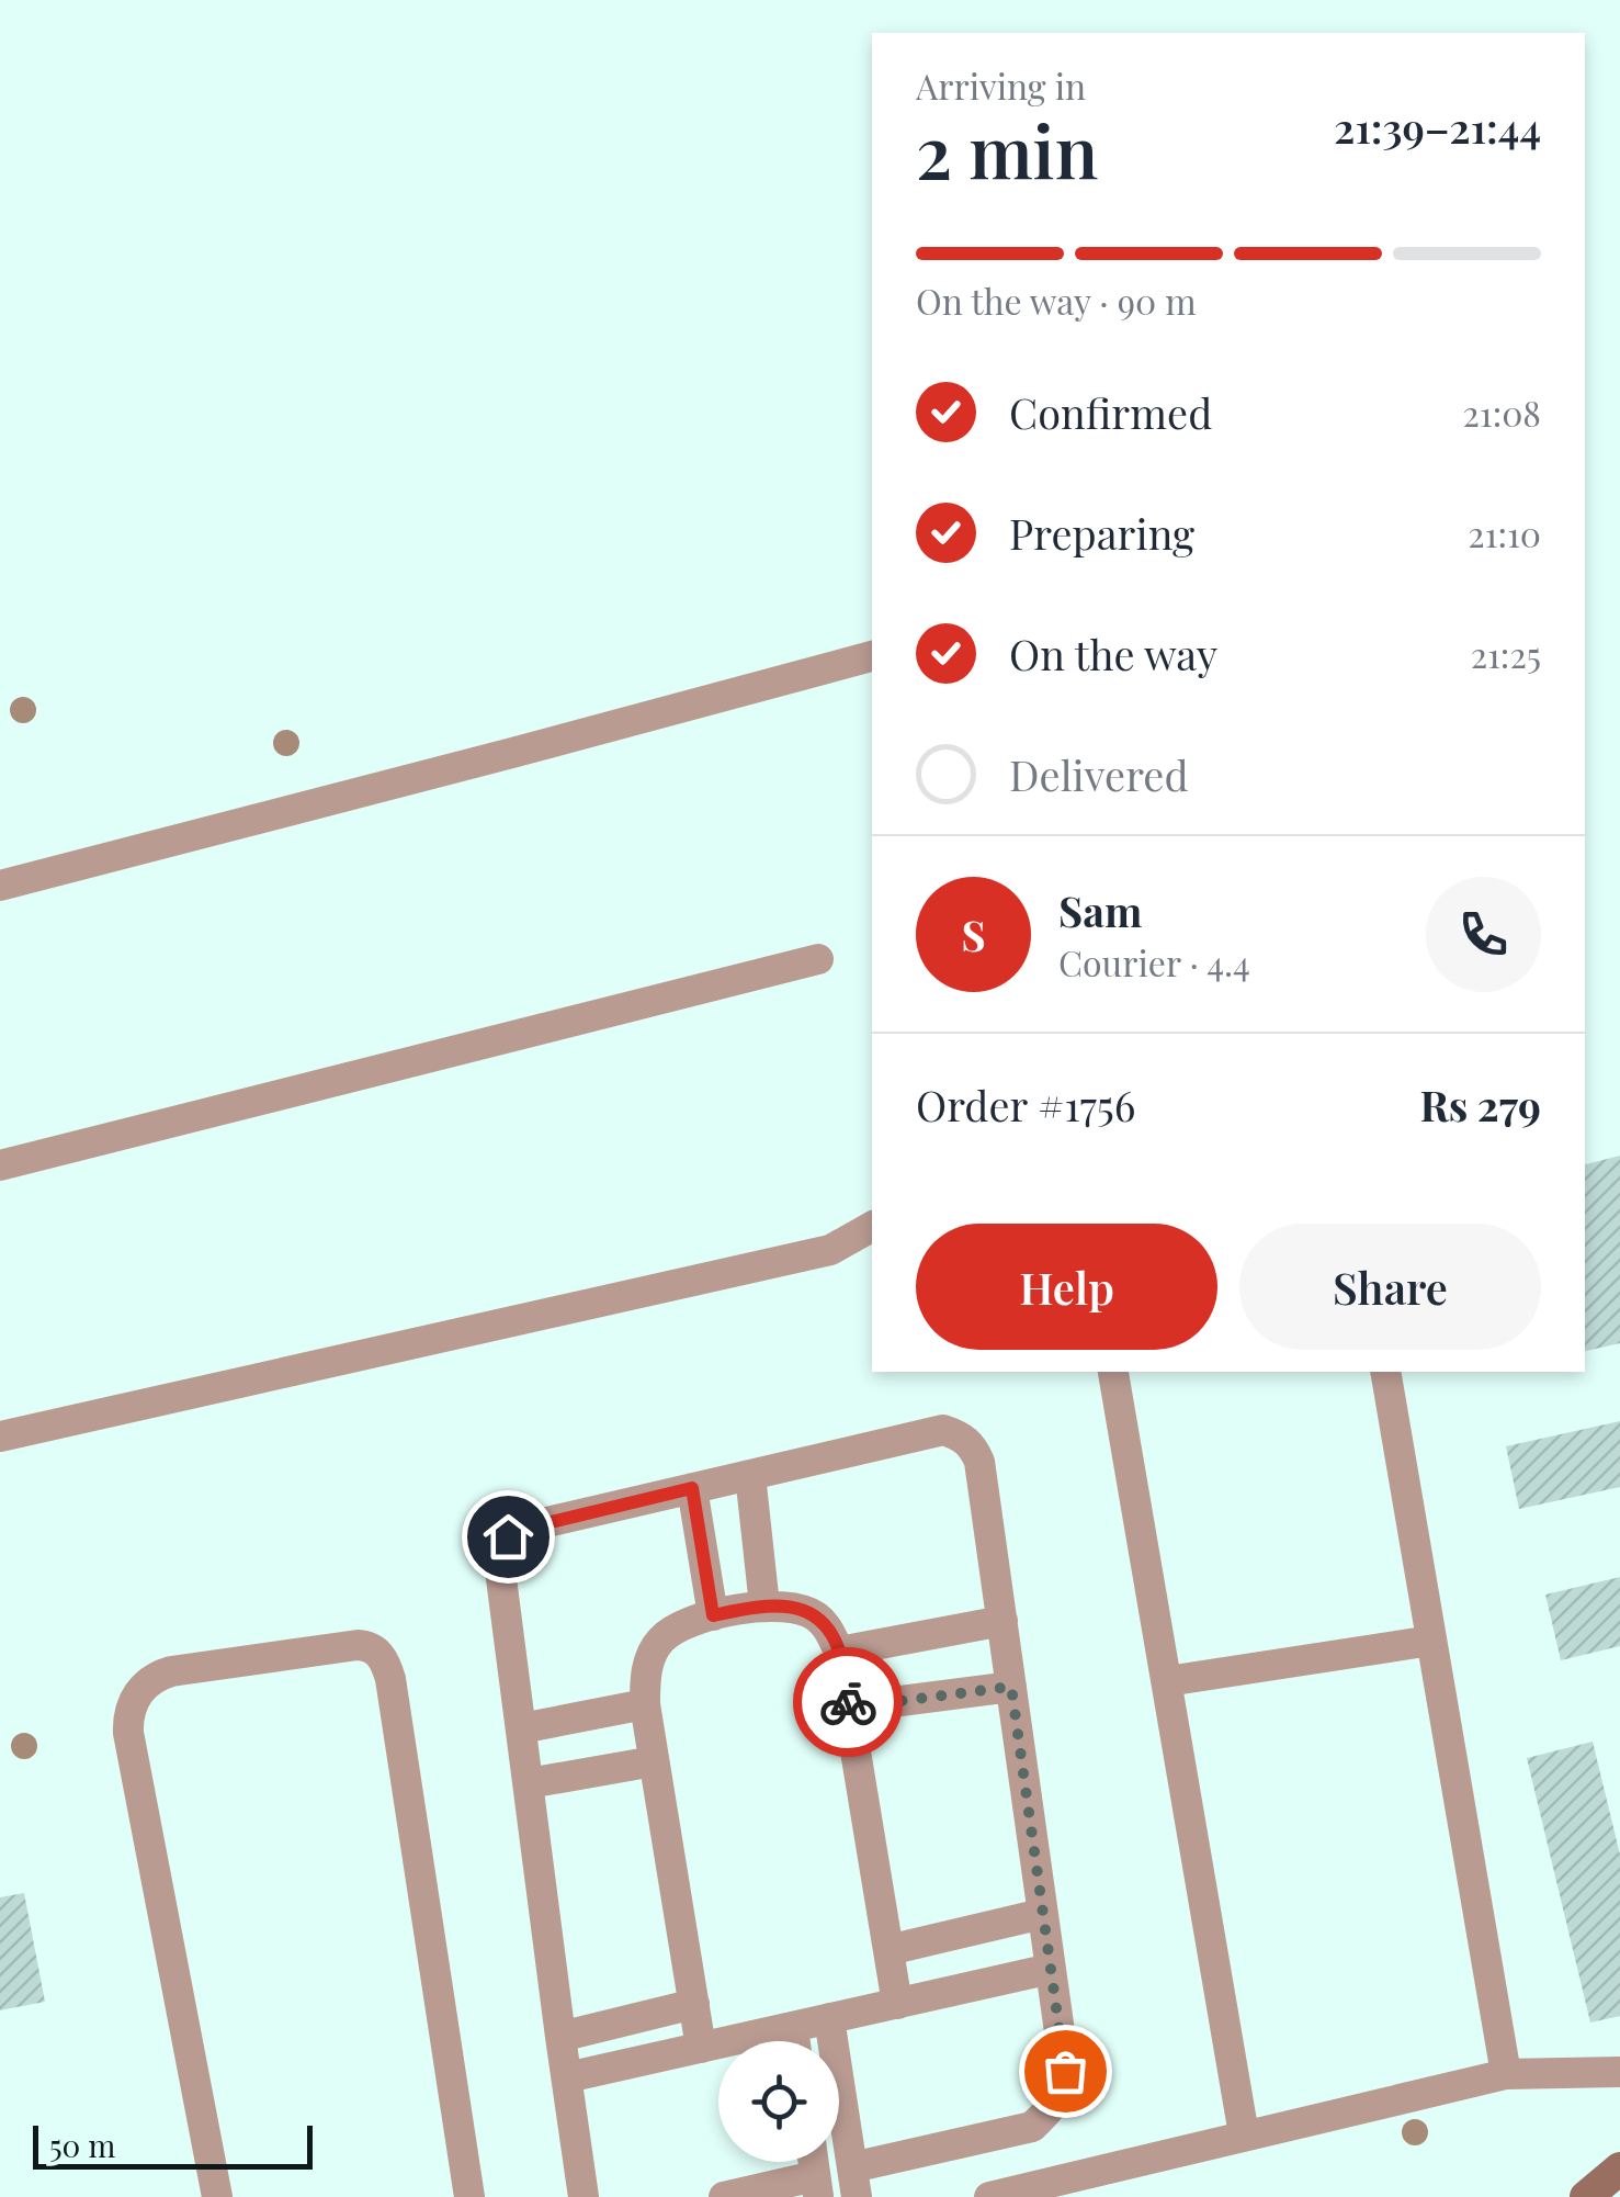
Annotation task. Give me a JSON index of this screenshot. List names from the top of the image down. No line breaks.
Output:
{"scale_bar":"50 m","page":{"heading":["2 min","Arriving in","21:39–21:44"],"panel":["Sam","Courier · 4.4","Order #1756","Rs 279"],"bar":"On the way · 90 m","list":[["Confirmed","21:08"],["Preparing","21:10"],["On the way","21:25"],"Delivered"],"round":"S","buttons":["Help","Share"],"scale":"50 m"}}
